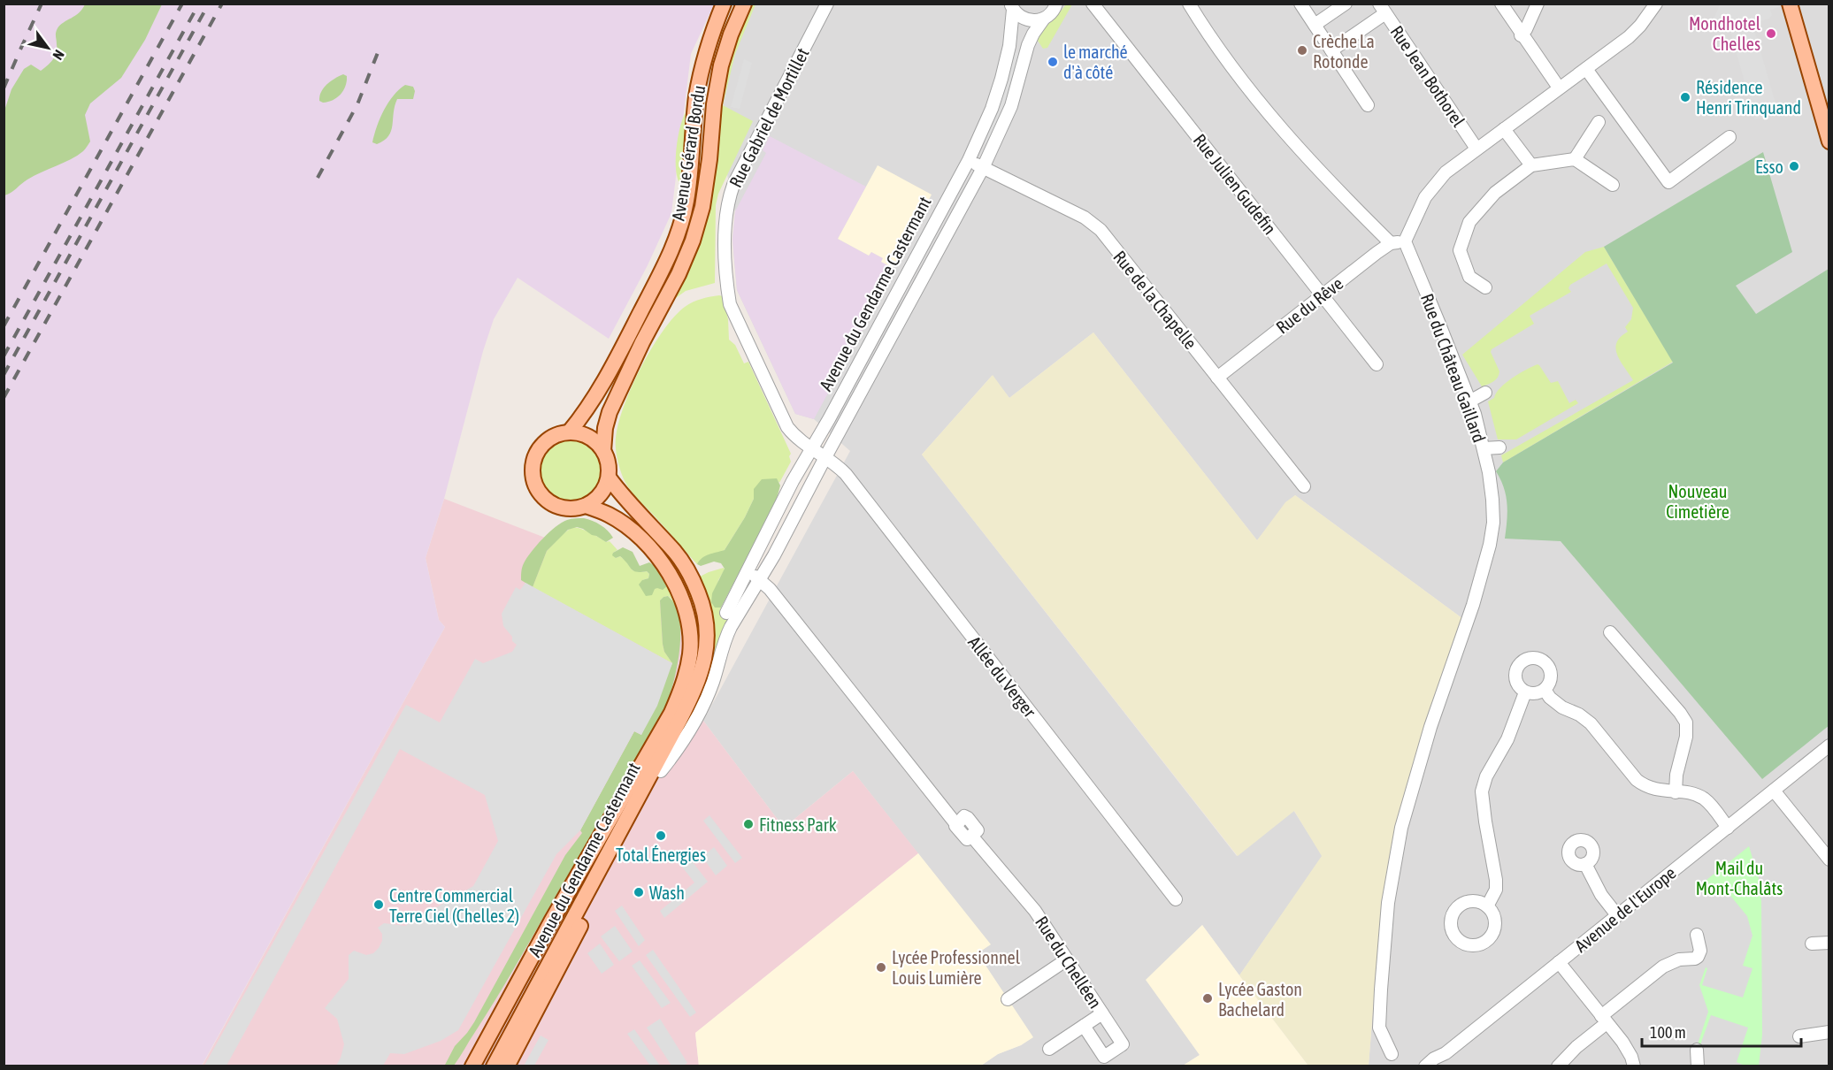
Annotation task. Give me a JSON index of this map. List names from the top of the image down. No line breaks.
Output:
{"streets":{"main road":["Avenue Gérard Bordu","Avenue du Gendarme Castermant"],"street":["Rue Jean Bothorel","Rue Gabriel de Mortillet","Rue Julien Gudefin","Rue de la Chapelle","Rue du Rêve","Rue du Château Gaillard","Allée du Verger","Avenue de l'Europe","Rue du Chelléen"]},"crossings":[["Rue Gabriel de Mortillet","Avenue du Gendarme Castermant"],["Rue Gabriel de Mortillet","Allée du Verger"],["Avenue Gérard Bordu","Avenue du Gendarme Castermant"],["Rue Julien Gudefin","Rue du Rêve"],["Avenue du Gendarme Castermant","Rue de la Chapelle"],["Avenue du Gendarme Castermant","Allée du Verger"],["Avenue du Gendarme Castermant","Rue du Chelléen"],["Rue de la Chapelle","Rue du Rêve"],["Rue du Rêve","Rue du Château Gaillard"]],"parks":["Nouveau Cimetière","Mail du Mont-Chalâts"],"places":["Mondhotel Chelles","Crèche La Rotonde","le marché d'à côté","Résidence Henri Trinquand","Esso","Fitness Park","Total Énergies","Wash","Centre Commercial Terre Ciel (Chelles 2)","Lycée Professionnel Louis Lumière","Lycée Gaston Bachelard"],"scale_bar":"100 m","north":"bottom right"}
